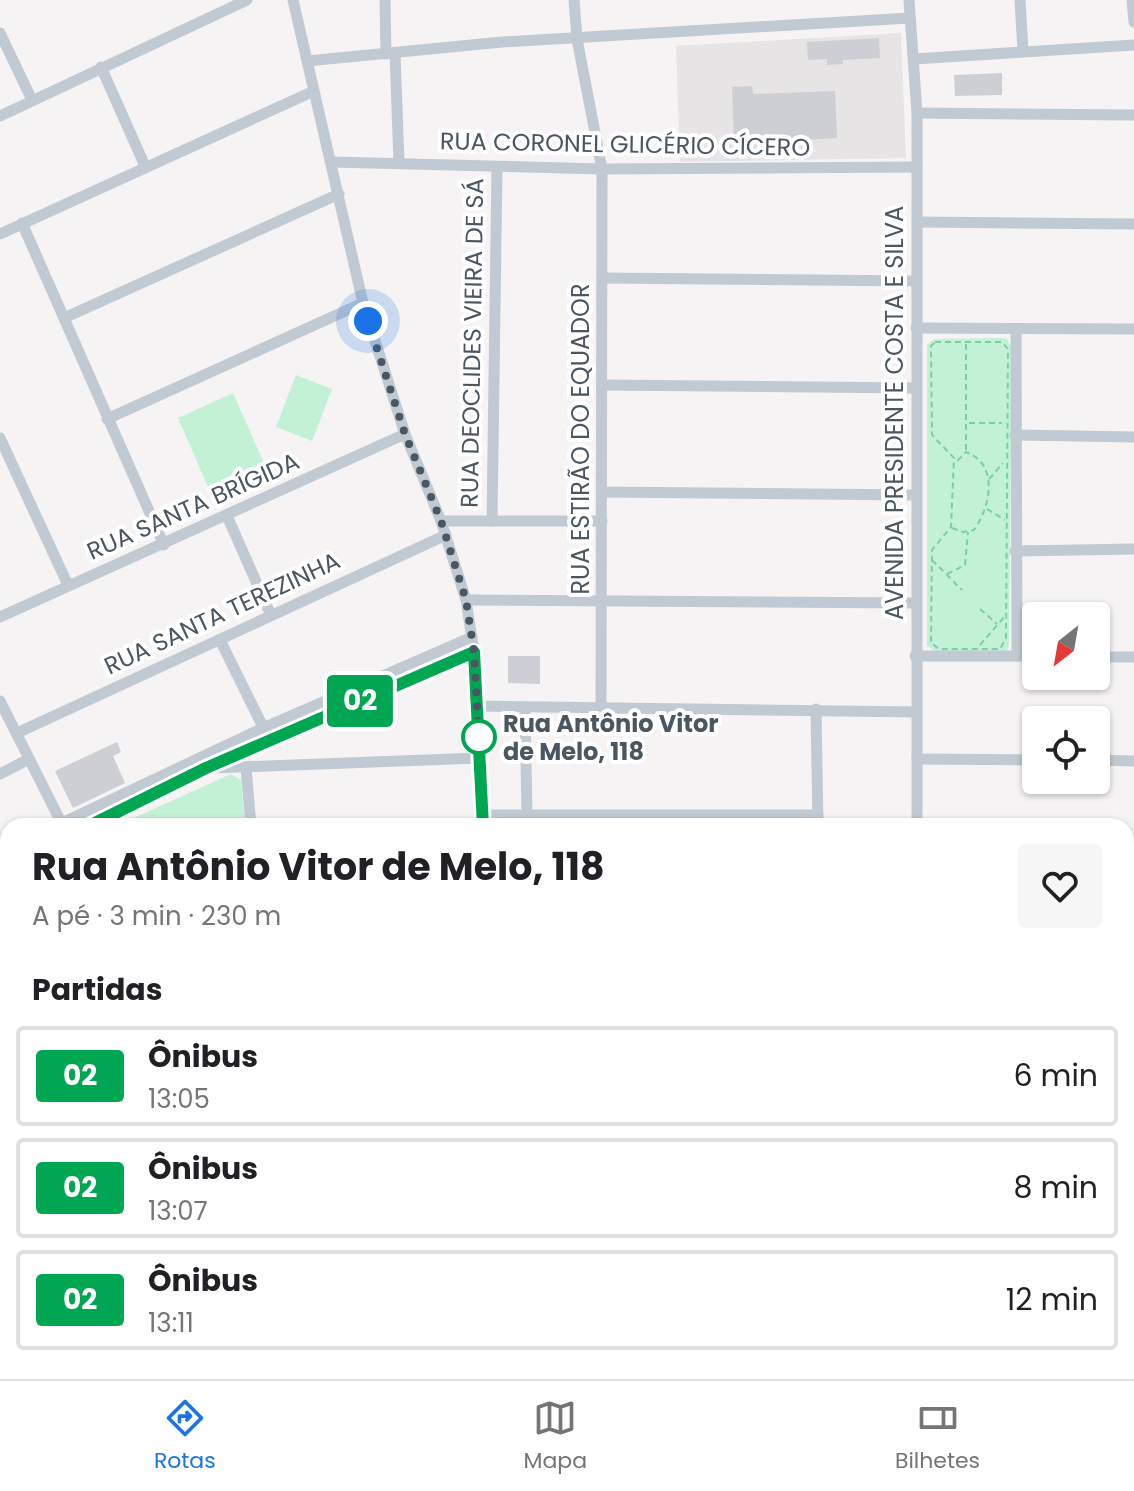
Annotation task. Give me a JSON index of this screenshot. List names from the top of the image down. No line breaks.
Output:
{"streets":{"street":["RUA CORONEL GLICÉRIO CÍCERO","RUA DEOCLIDES VIEIRA DE SÁ","AVENIDA PRESIDENTE COSTA E SILVA","RUA ESTIRÃO DO EQUADOR","RUA SANTA BRÍGIDA","RUA SANTA TEREZINHA"]},"crossings":[["RUA CORONEL GLICÉRIO CÍCERO","RUA DEOCLIDES VIEIRA DE SÁ"],["RUA CORONEL GLICÉRIO CÍCERO","AVENIDA PRESIDENTE COSTA E SILVA"],["RUA CORONEL GLICÉRIO CÍCERO","RUA ESTIRÃO DO EQUADOR"]],"places":["Rua Antônio Vitor de Melo, 118"],"lines":["bus line 02"],"north":"bottom left","page":{"on_map":"02","heading":[["Rua Antônio Vitor de Melo, 118","A pé · 3 min · 230 m"],"Partidas"],"list":[{"mark":"02","name":"Ônibus","note":"13:05","value":"6 min"},{"mark":"02","name":"Ônibus","note":"13:07","value":"8 min"},{"mark":"02","name":"Ônibus","note":"13:11","value":"12 min"}],"tabs":["Rotas","Mapa","Bilhetes"]}}
